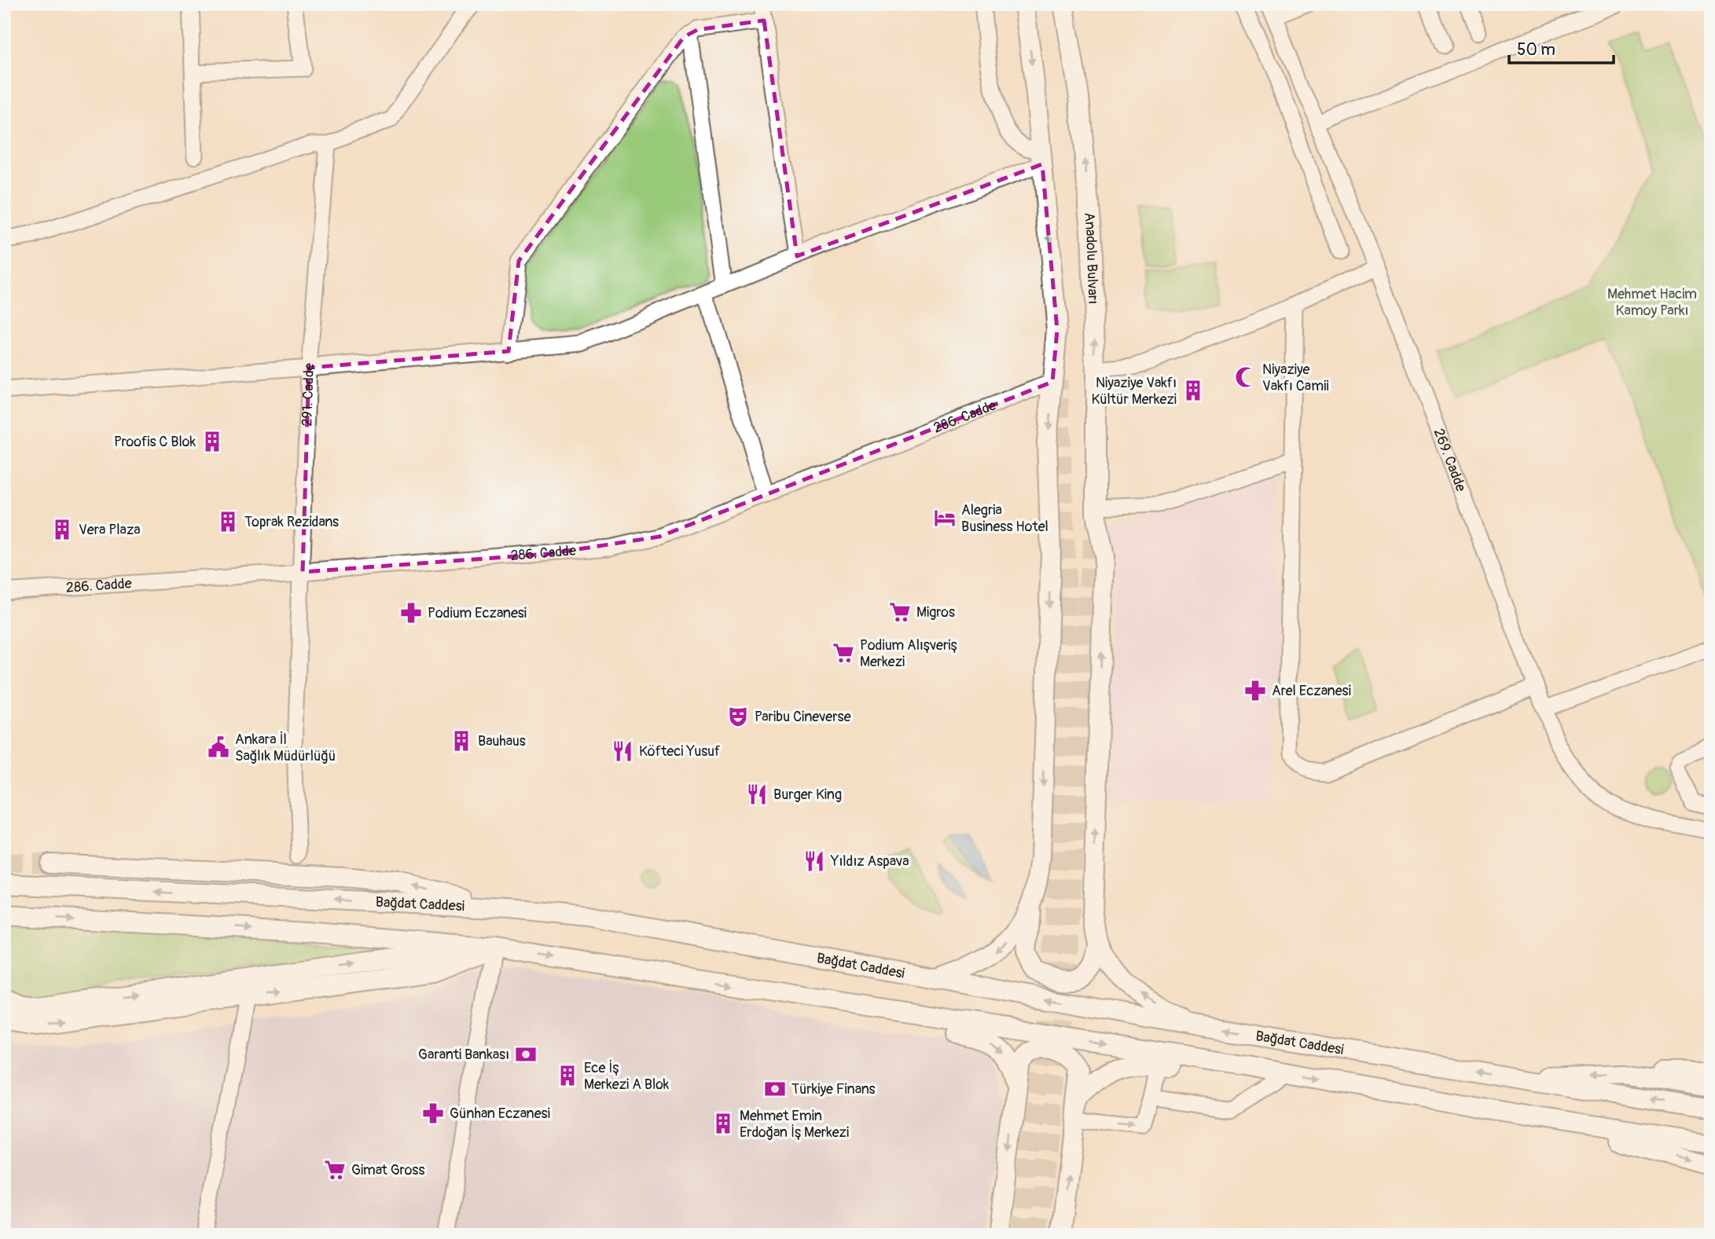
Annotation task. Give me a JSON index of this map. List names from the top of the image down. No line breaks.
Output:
{"streets":{"main road":["Anadolu Bulvarı","Bağdat Caddesi"],"street":["291. Cadde","286. Cadde","269. Cadde"]},"crossings":[["291. Cadde","286. Cadde"]],"parks":["Mehmet Hacim Kamoy Parkı"],"places":{"mosque":["Niyaziye Vakfı Camii"],"building":["Niyaziye Vakfı Kültür Merkezi","Proofis C Blok","Toprak Rezidans","Vera Plaza","Bauhaus","Ece İş Merkezi A Blok","Mehmet Emin Erdoğan İş Merkezi"],"hotel":["Alegria Business Hotel"],"supermarket":["Migros","Podium Alışveriş Merkezi","Gimat Gross"],"pharmacy":["Podium Eczanesi","Arel Eczanesi","Günhan Eczanesi"],"theatre":["Paribu Cineverse"],"public building":["Ankara İl Sağlık Müdürlüğü"],"restaurant":["Köfteci Yusuf","Burger King","Yıldız Aspava"],"bank":["Garanti Bankası","Türkiye Finans"]},"scale_bar":"50 m"}
